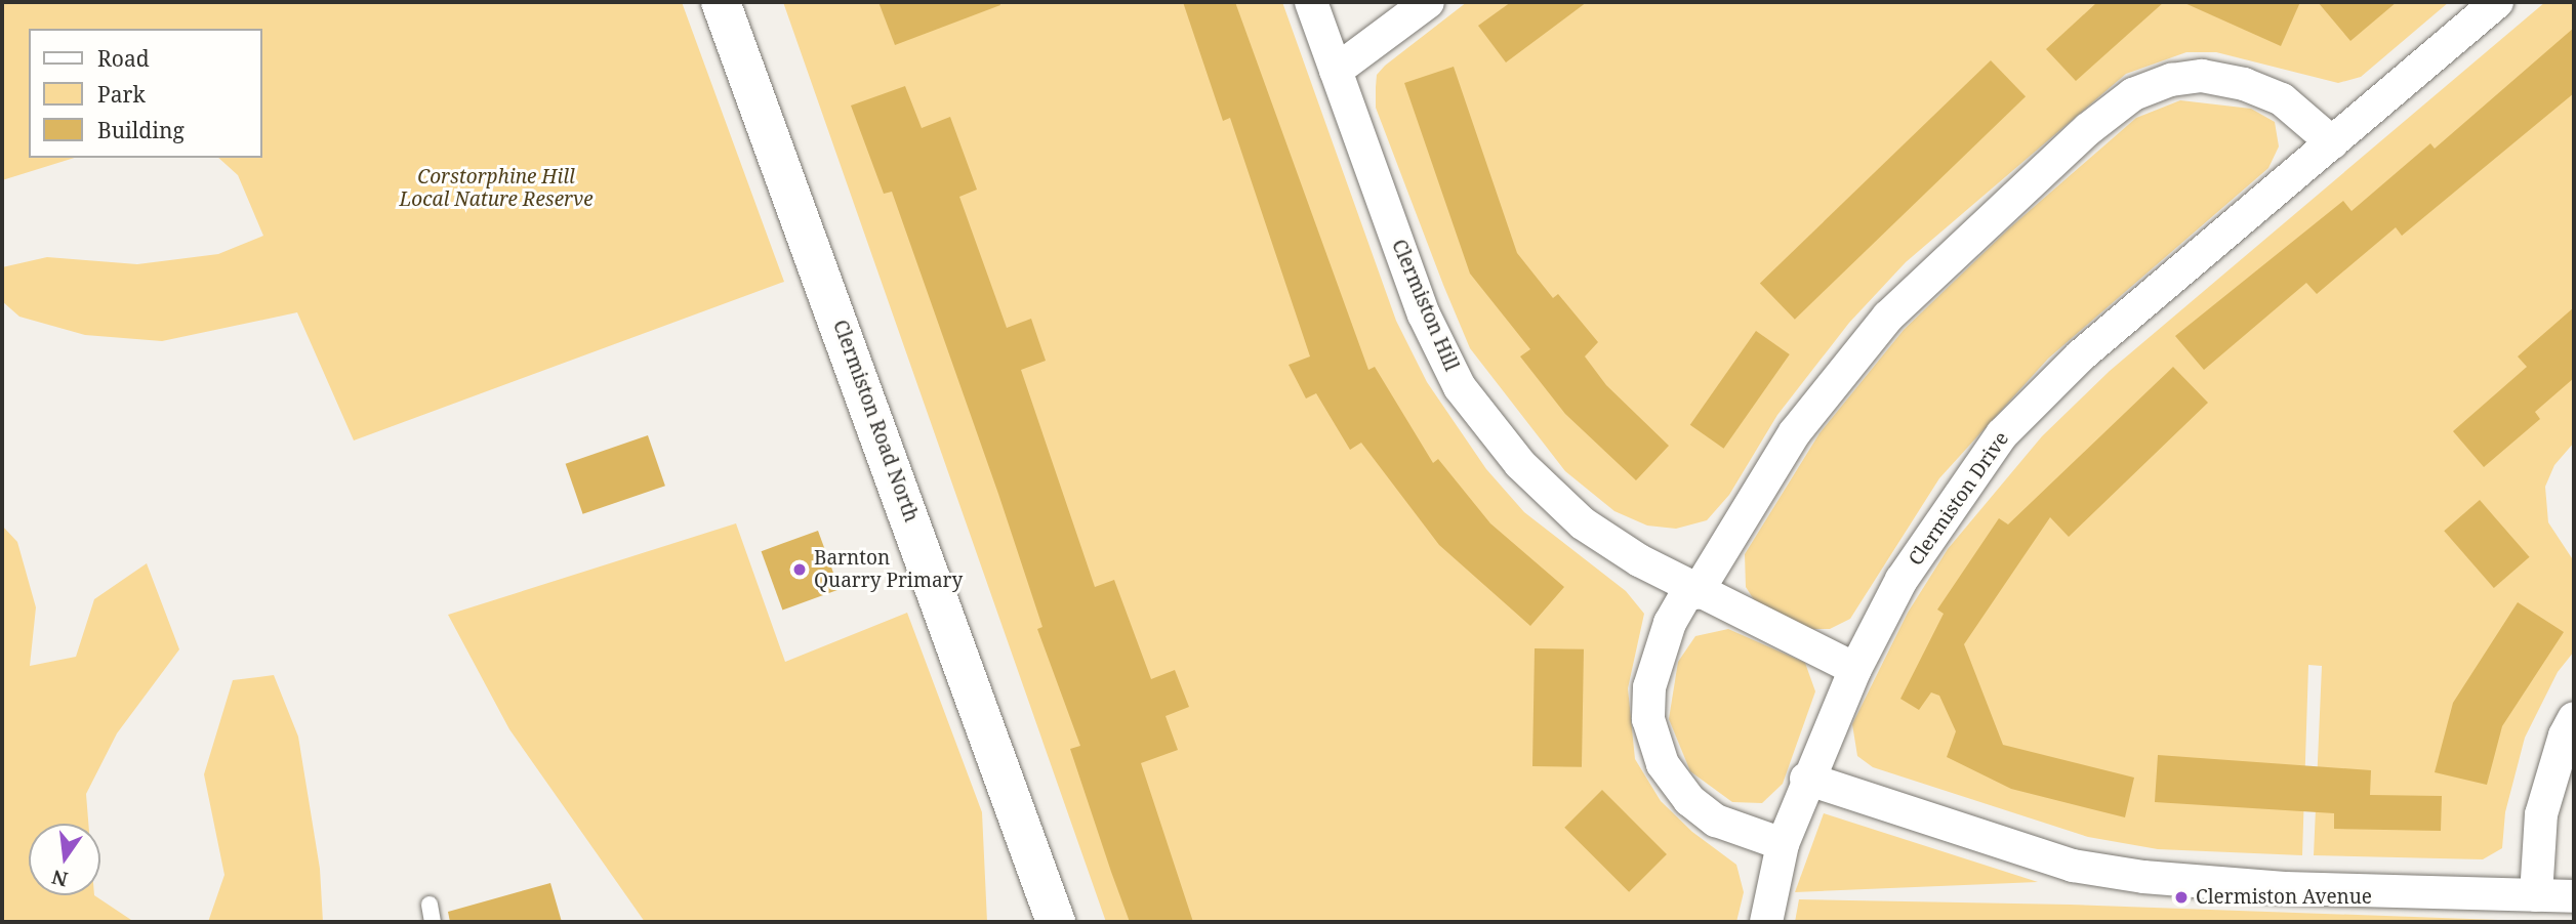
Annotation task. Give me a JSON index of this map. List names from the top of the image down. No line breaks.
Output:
{"streets":{"street":["Clermiston Hill","Clermiston Road North","Clermiston Drive"]},"crossings":[["Clermiston Hill","Clermiston Drive"]],"parks":["Corstorphine Hill Local Nature Reserve"],"places":["Barnton Quarry Primary","Clermiston Avenue"],"legend":["Road","Park","Building"],"north":"bottom"}
